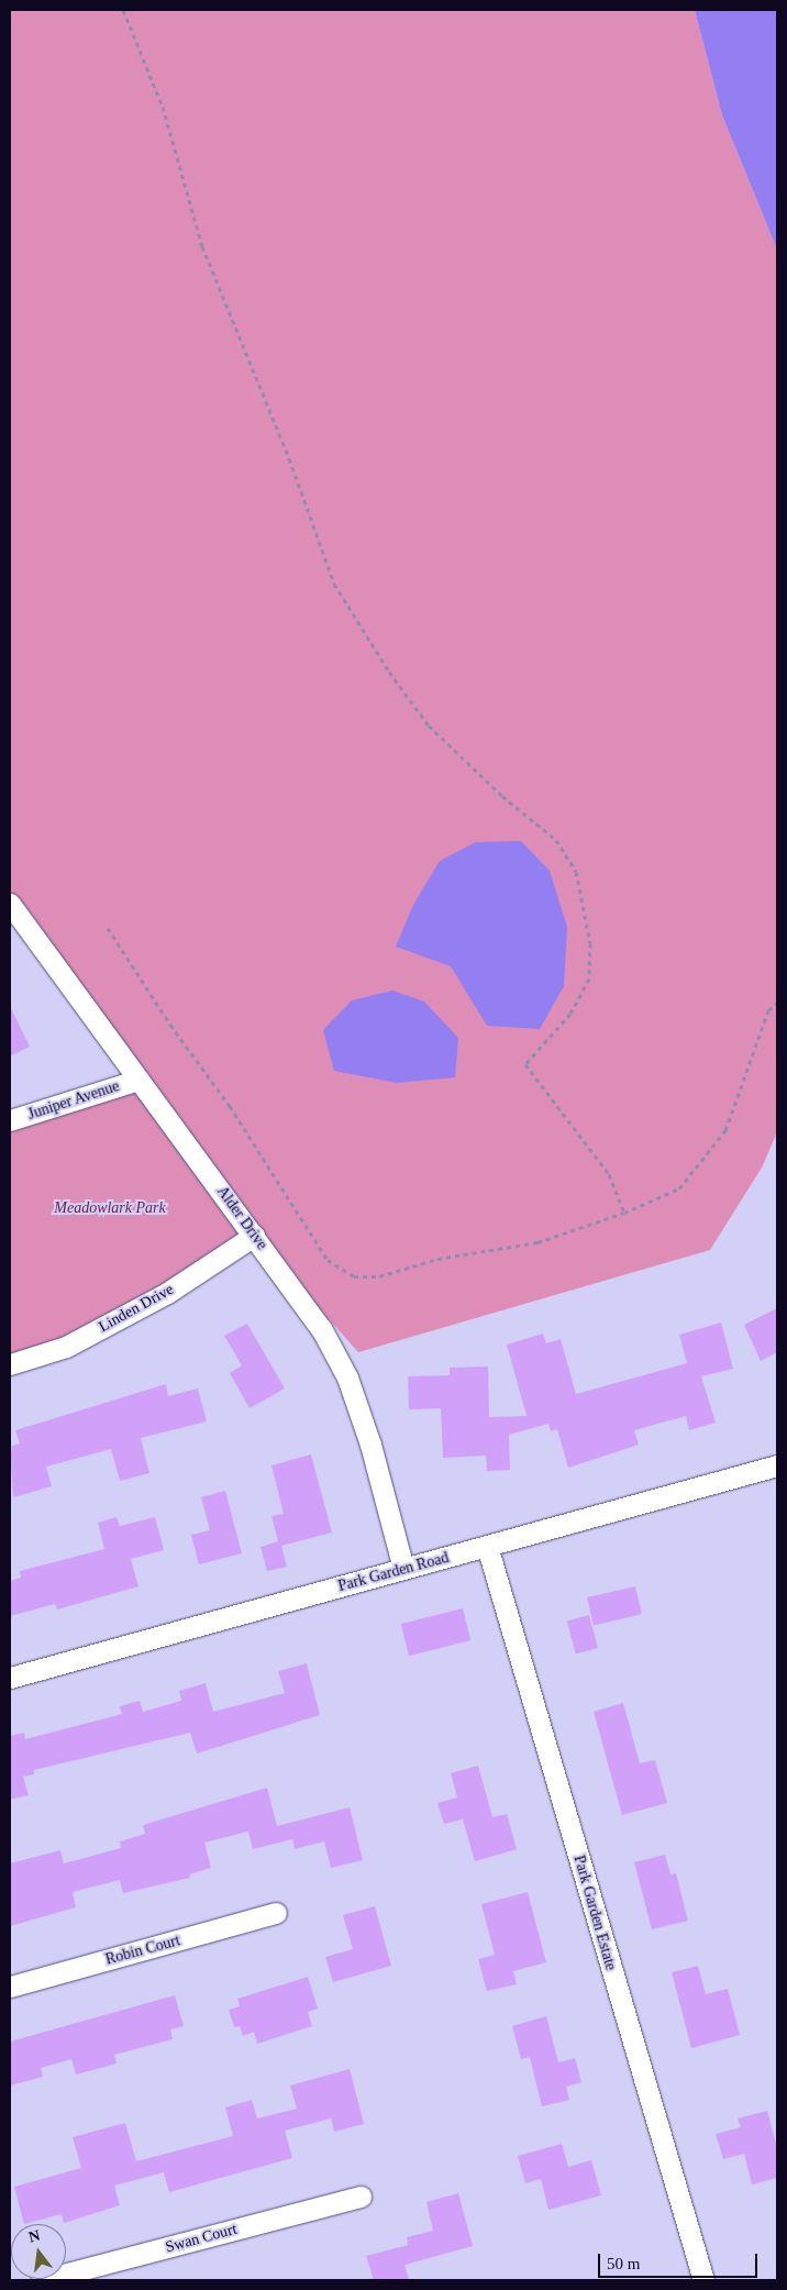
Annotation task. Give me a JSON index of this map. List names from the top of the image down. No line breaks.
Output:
{"streets":{"street":["Juniper Avenue","Alder Drive","Linden Drive","Park Garden Road","Park Garden Estate","Robin Court","Swan Court"]},"crossings":[["Juniper Avenue","Alder Drive"],["Alder Drive","Linden Drive"],["Alder Drive","Park Garden Road"],["Park Garden Road","Park Garden Estate"]],"parks":["Meadowlark Park"],"scale_bar":"50 m","north":"top"}
